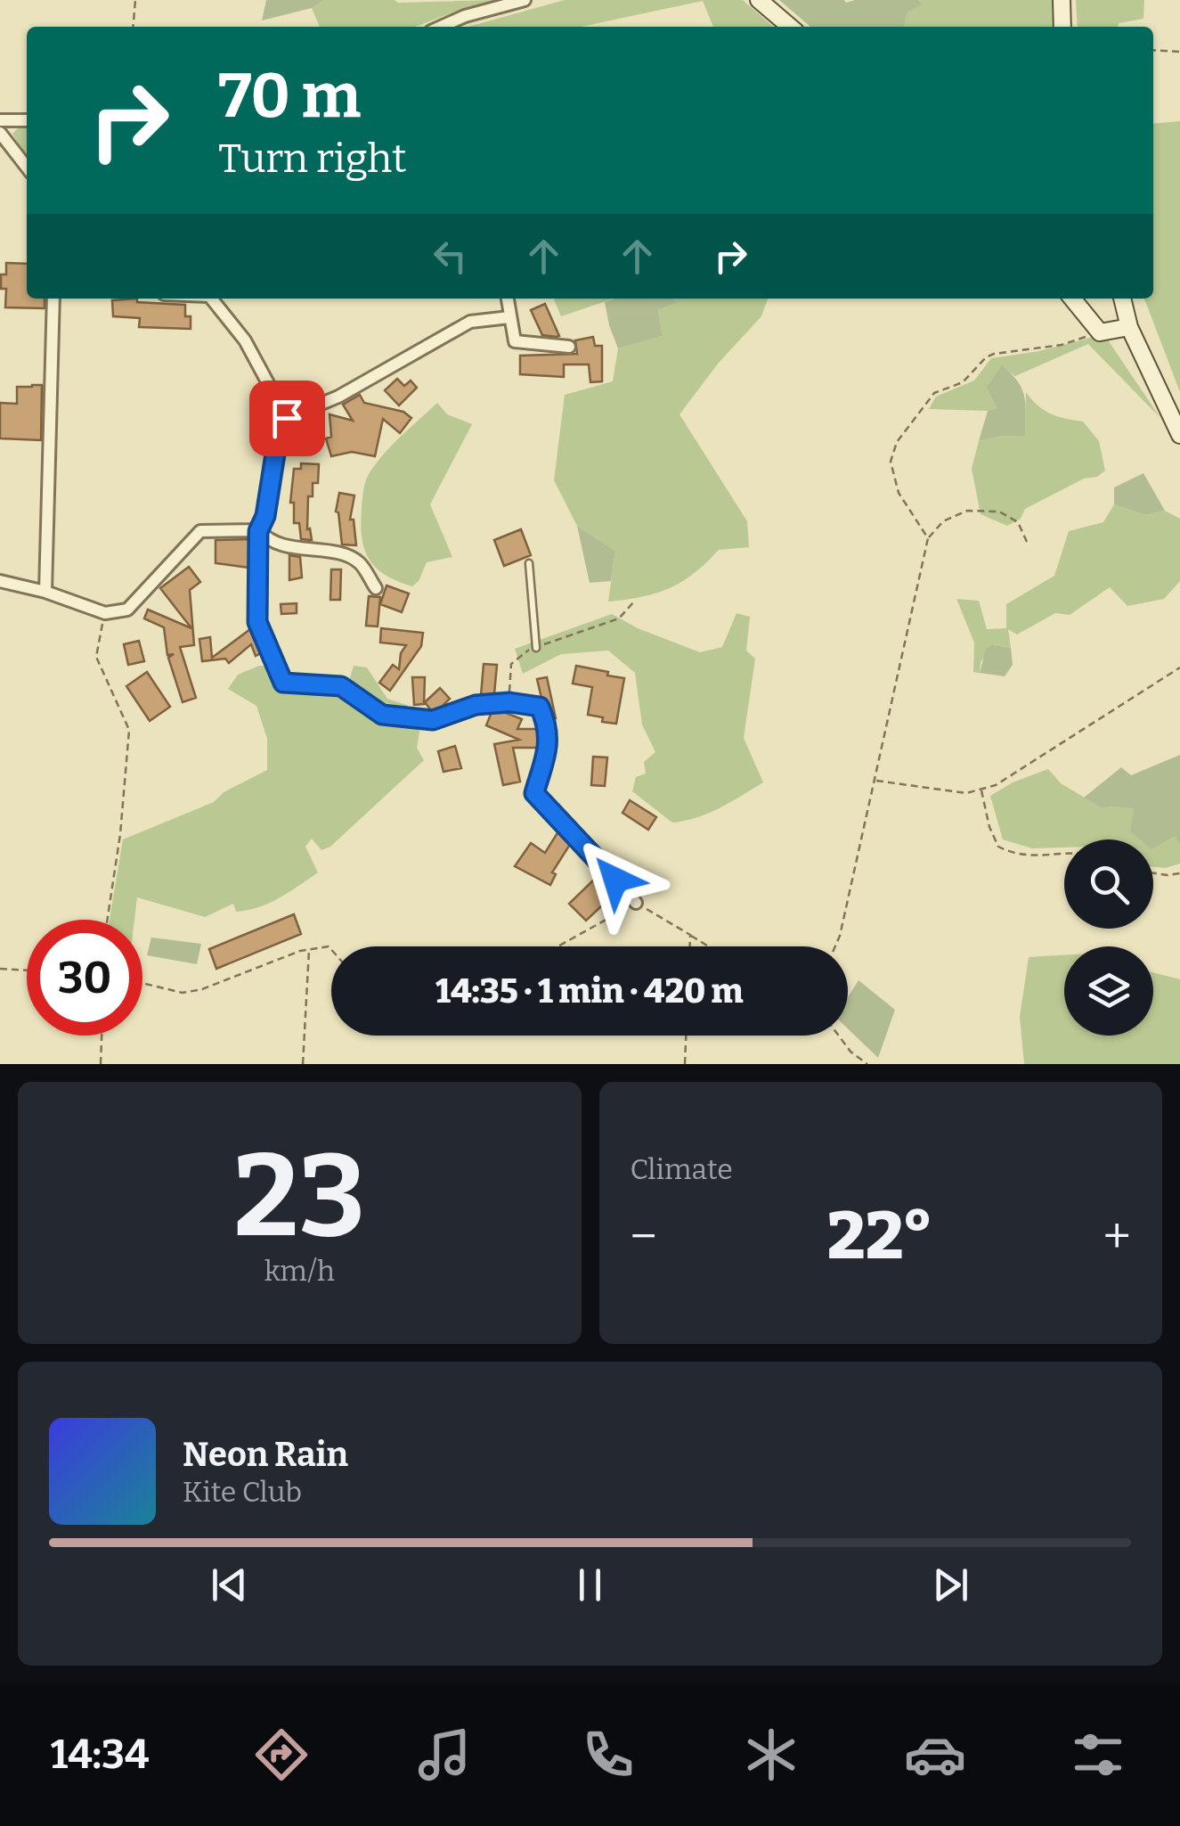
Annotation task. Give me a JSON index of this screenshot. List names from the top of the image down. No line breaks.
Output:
{"page":{"turn":["70 m","Turn right"],"limit":"30","trip":"14:35 · 1 min · 420 m","tile":[["23","km/h"],"Climate"],"heat":["−","22°","+"],"song":["Neon Rain","Kite Club"],"tabs":"14:34"}}
